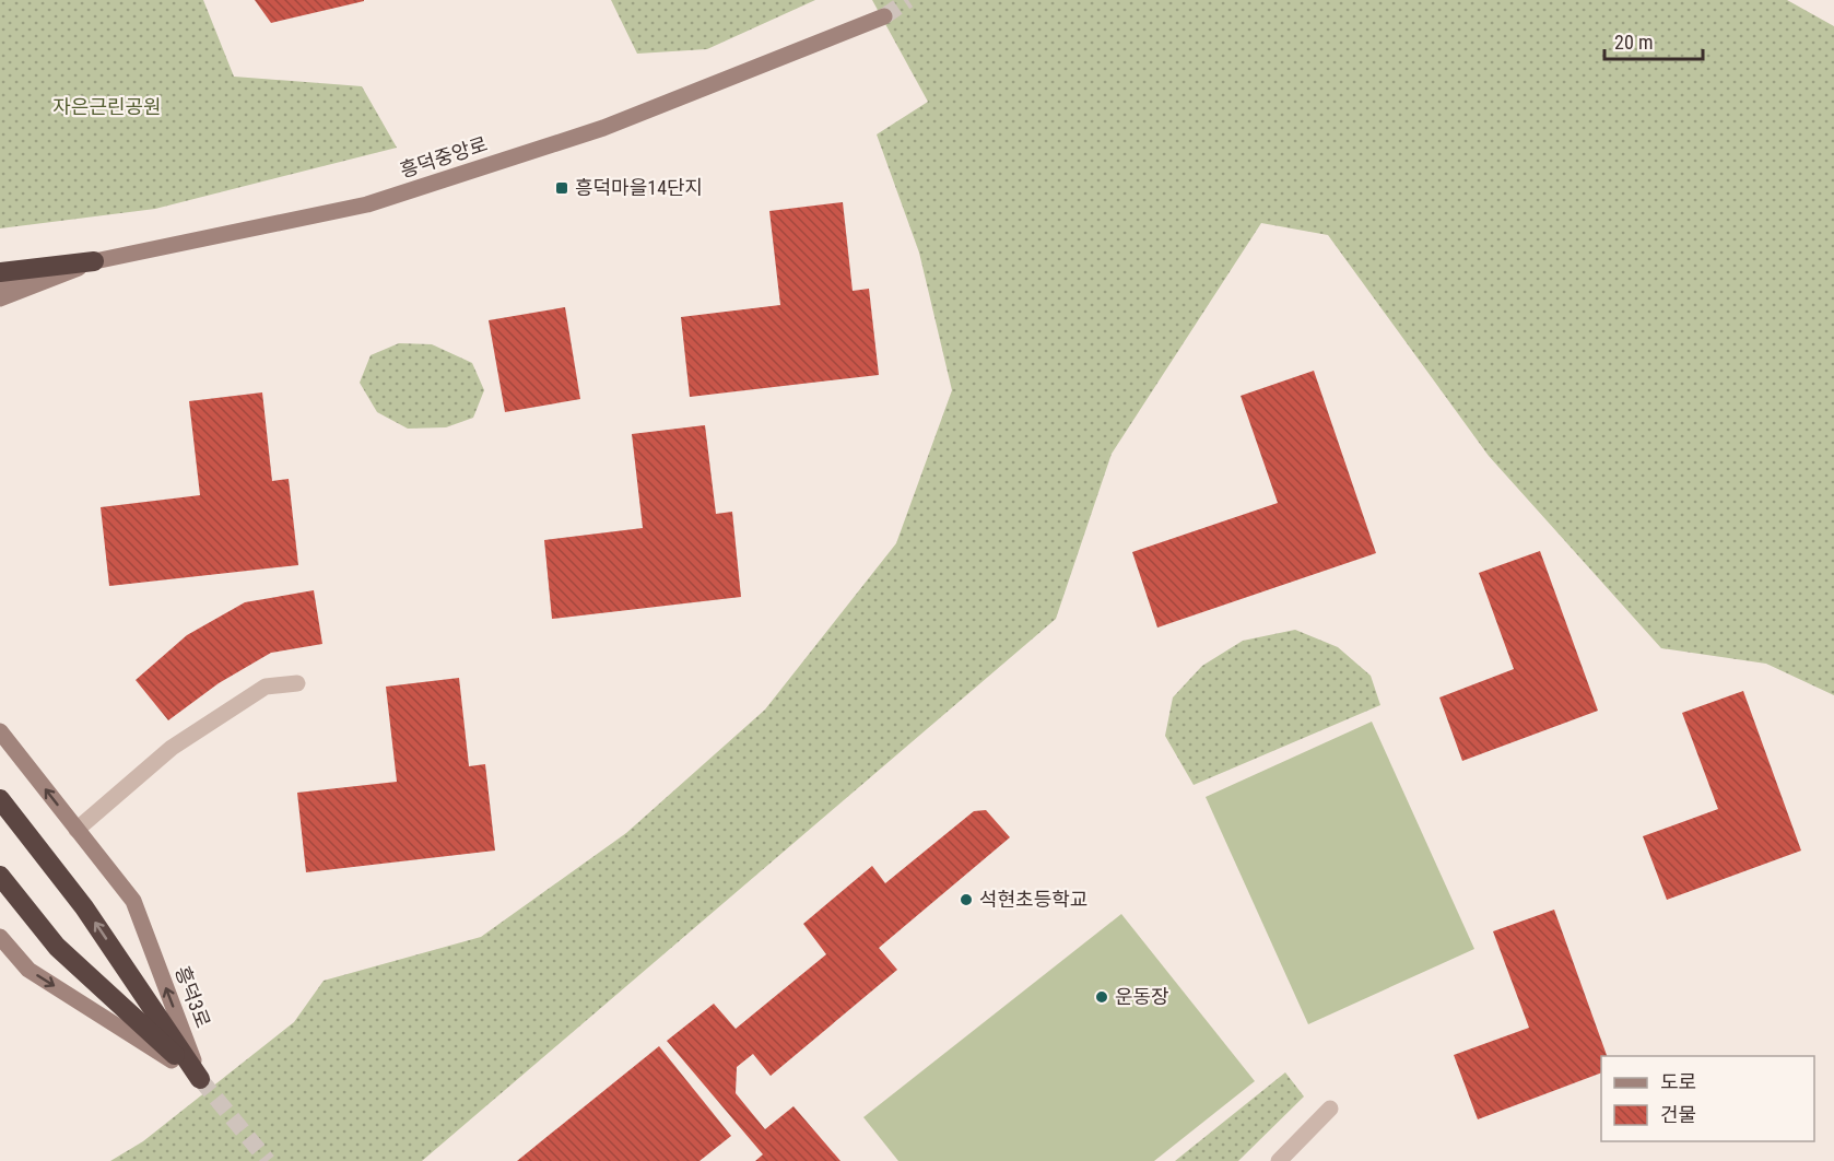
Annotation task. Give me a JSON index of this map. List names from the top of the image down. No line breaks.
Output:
{"streets":{"street":["흥덕중앙로","흥덕3로"]},"parks":["자은근린공원"],"places":{"transit":["흥덕마을14단지"],"other":["석현초등학교","운동장"]},"legend":["도로","건물"],"scale_bar":"20 m"}
